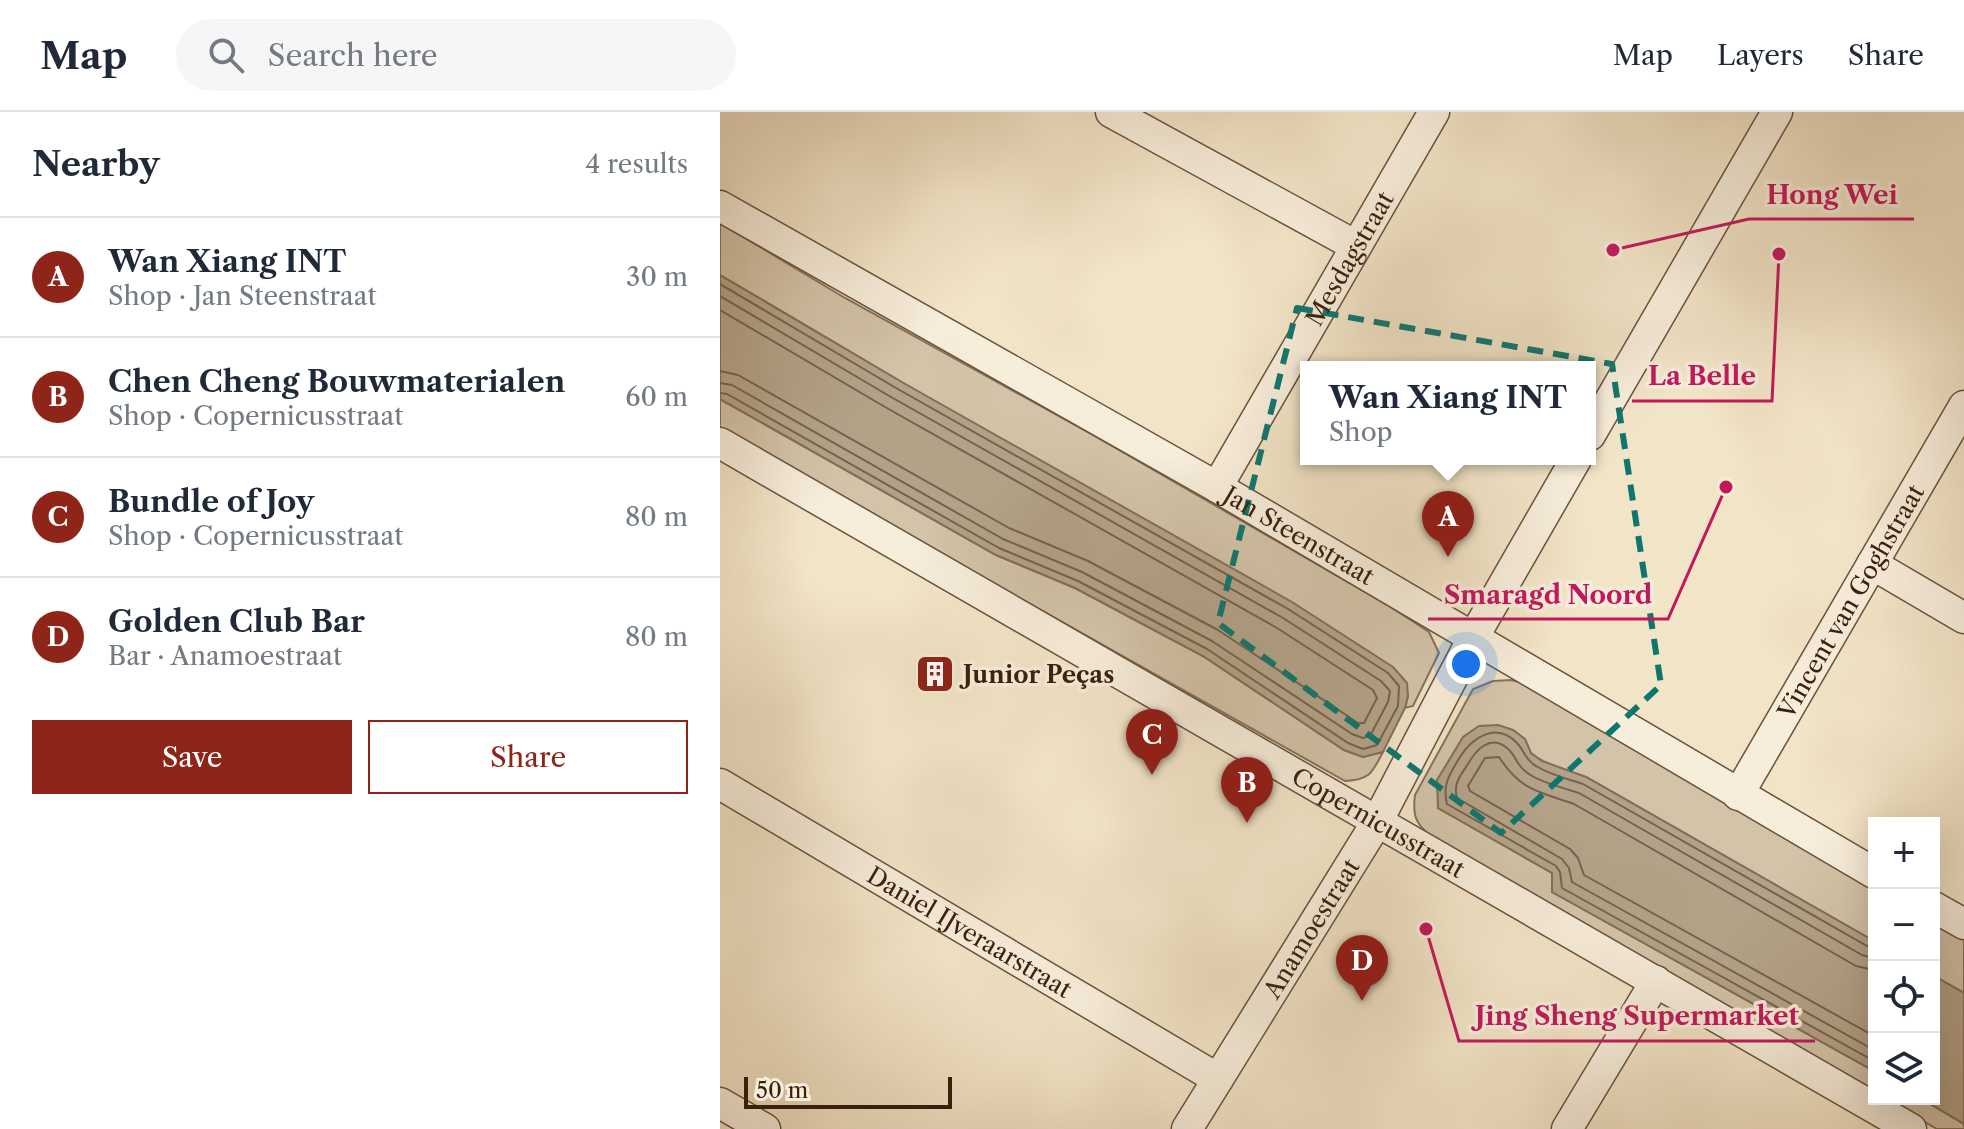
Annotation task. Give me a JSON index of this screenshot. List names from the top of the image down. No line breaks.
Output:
{"streets":{"street":["Mesdagstraat","Jan Steenstraat","Vincent van Goghstraat","Copernicusstraat","Anamoestraat","Daniel IJveraarstraat"]},"crossings":[["Mesdagstraat","Jan Steenstraat"],["Jan Steenstraat","Vincent van Goghstraat"],["Jan Steenstraat","Anamoestraat"],["Copernicusstraat","Anamoestraat"],["Anamoestraat","Daniel IJveraarstraat"]],"places":{"other":["Hong Wei","La Belle","Smaragd Noord","Jing Sheng Supermarket"],"building":["Junior Peças"]},"scale_bar":"50 m","page":{"header":"Map","search":"Search here","nav":["Map","Layers","Share"],"heading":["Nearby","4 results"],"list":[{"mark":"A","name":"Wan Xiang INT","note":"Shop · Jan Steenstraat","value":"30 m"},{"mark":"B","name":"Chen Cheng Bouwmaterialen","note":"Shop · Copernicusstraat","value":"60 m"},{"mark":"C","name":"Bundle of Joy","note":"Shop · Copernicusstraat","value":"80 m"},{"mark":"D","name":"Golden Club Bar","note":"Bar · Anamoestraat","value":"80 m"}],"popup":["Wan Xiang INT","Shop"],"pins":["A","C","B","D"],"buttons":["Save","Share"],"map_buttons":["+","−"],"scale":"50 m"}}
